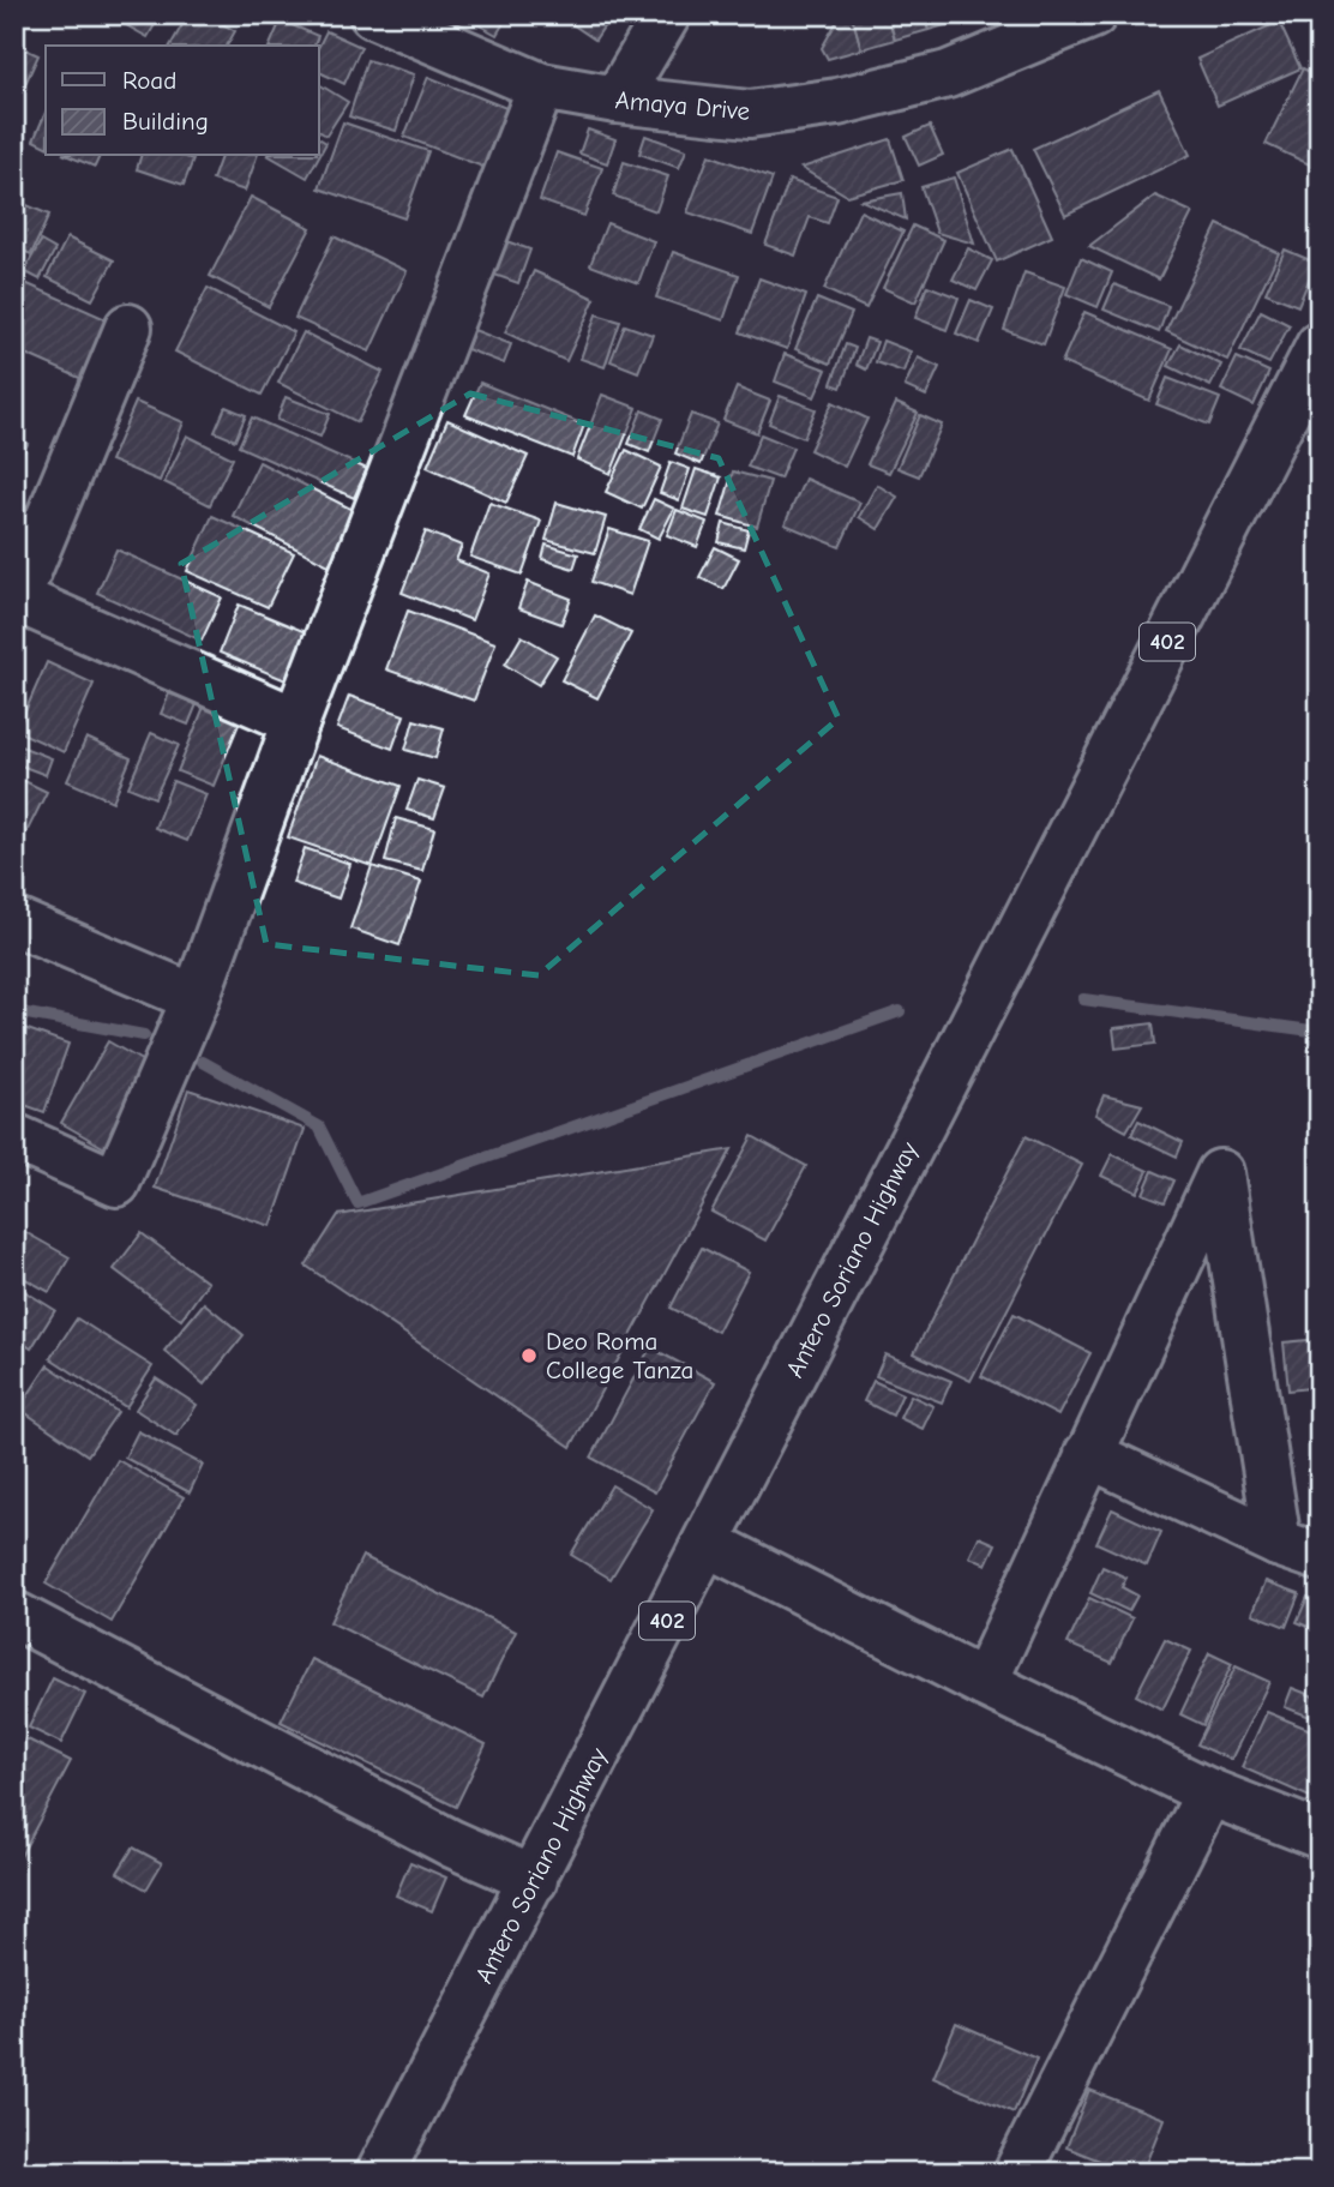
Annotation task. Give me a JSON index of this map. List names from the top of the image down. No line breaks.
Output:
{"streets":{"street":["Amaya Drive","402","Antero Soriano Highway"]},"places":["Deo Roma College Tanza"],"legend":["Road","Building"]}
